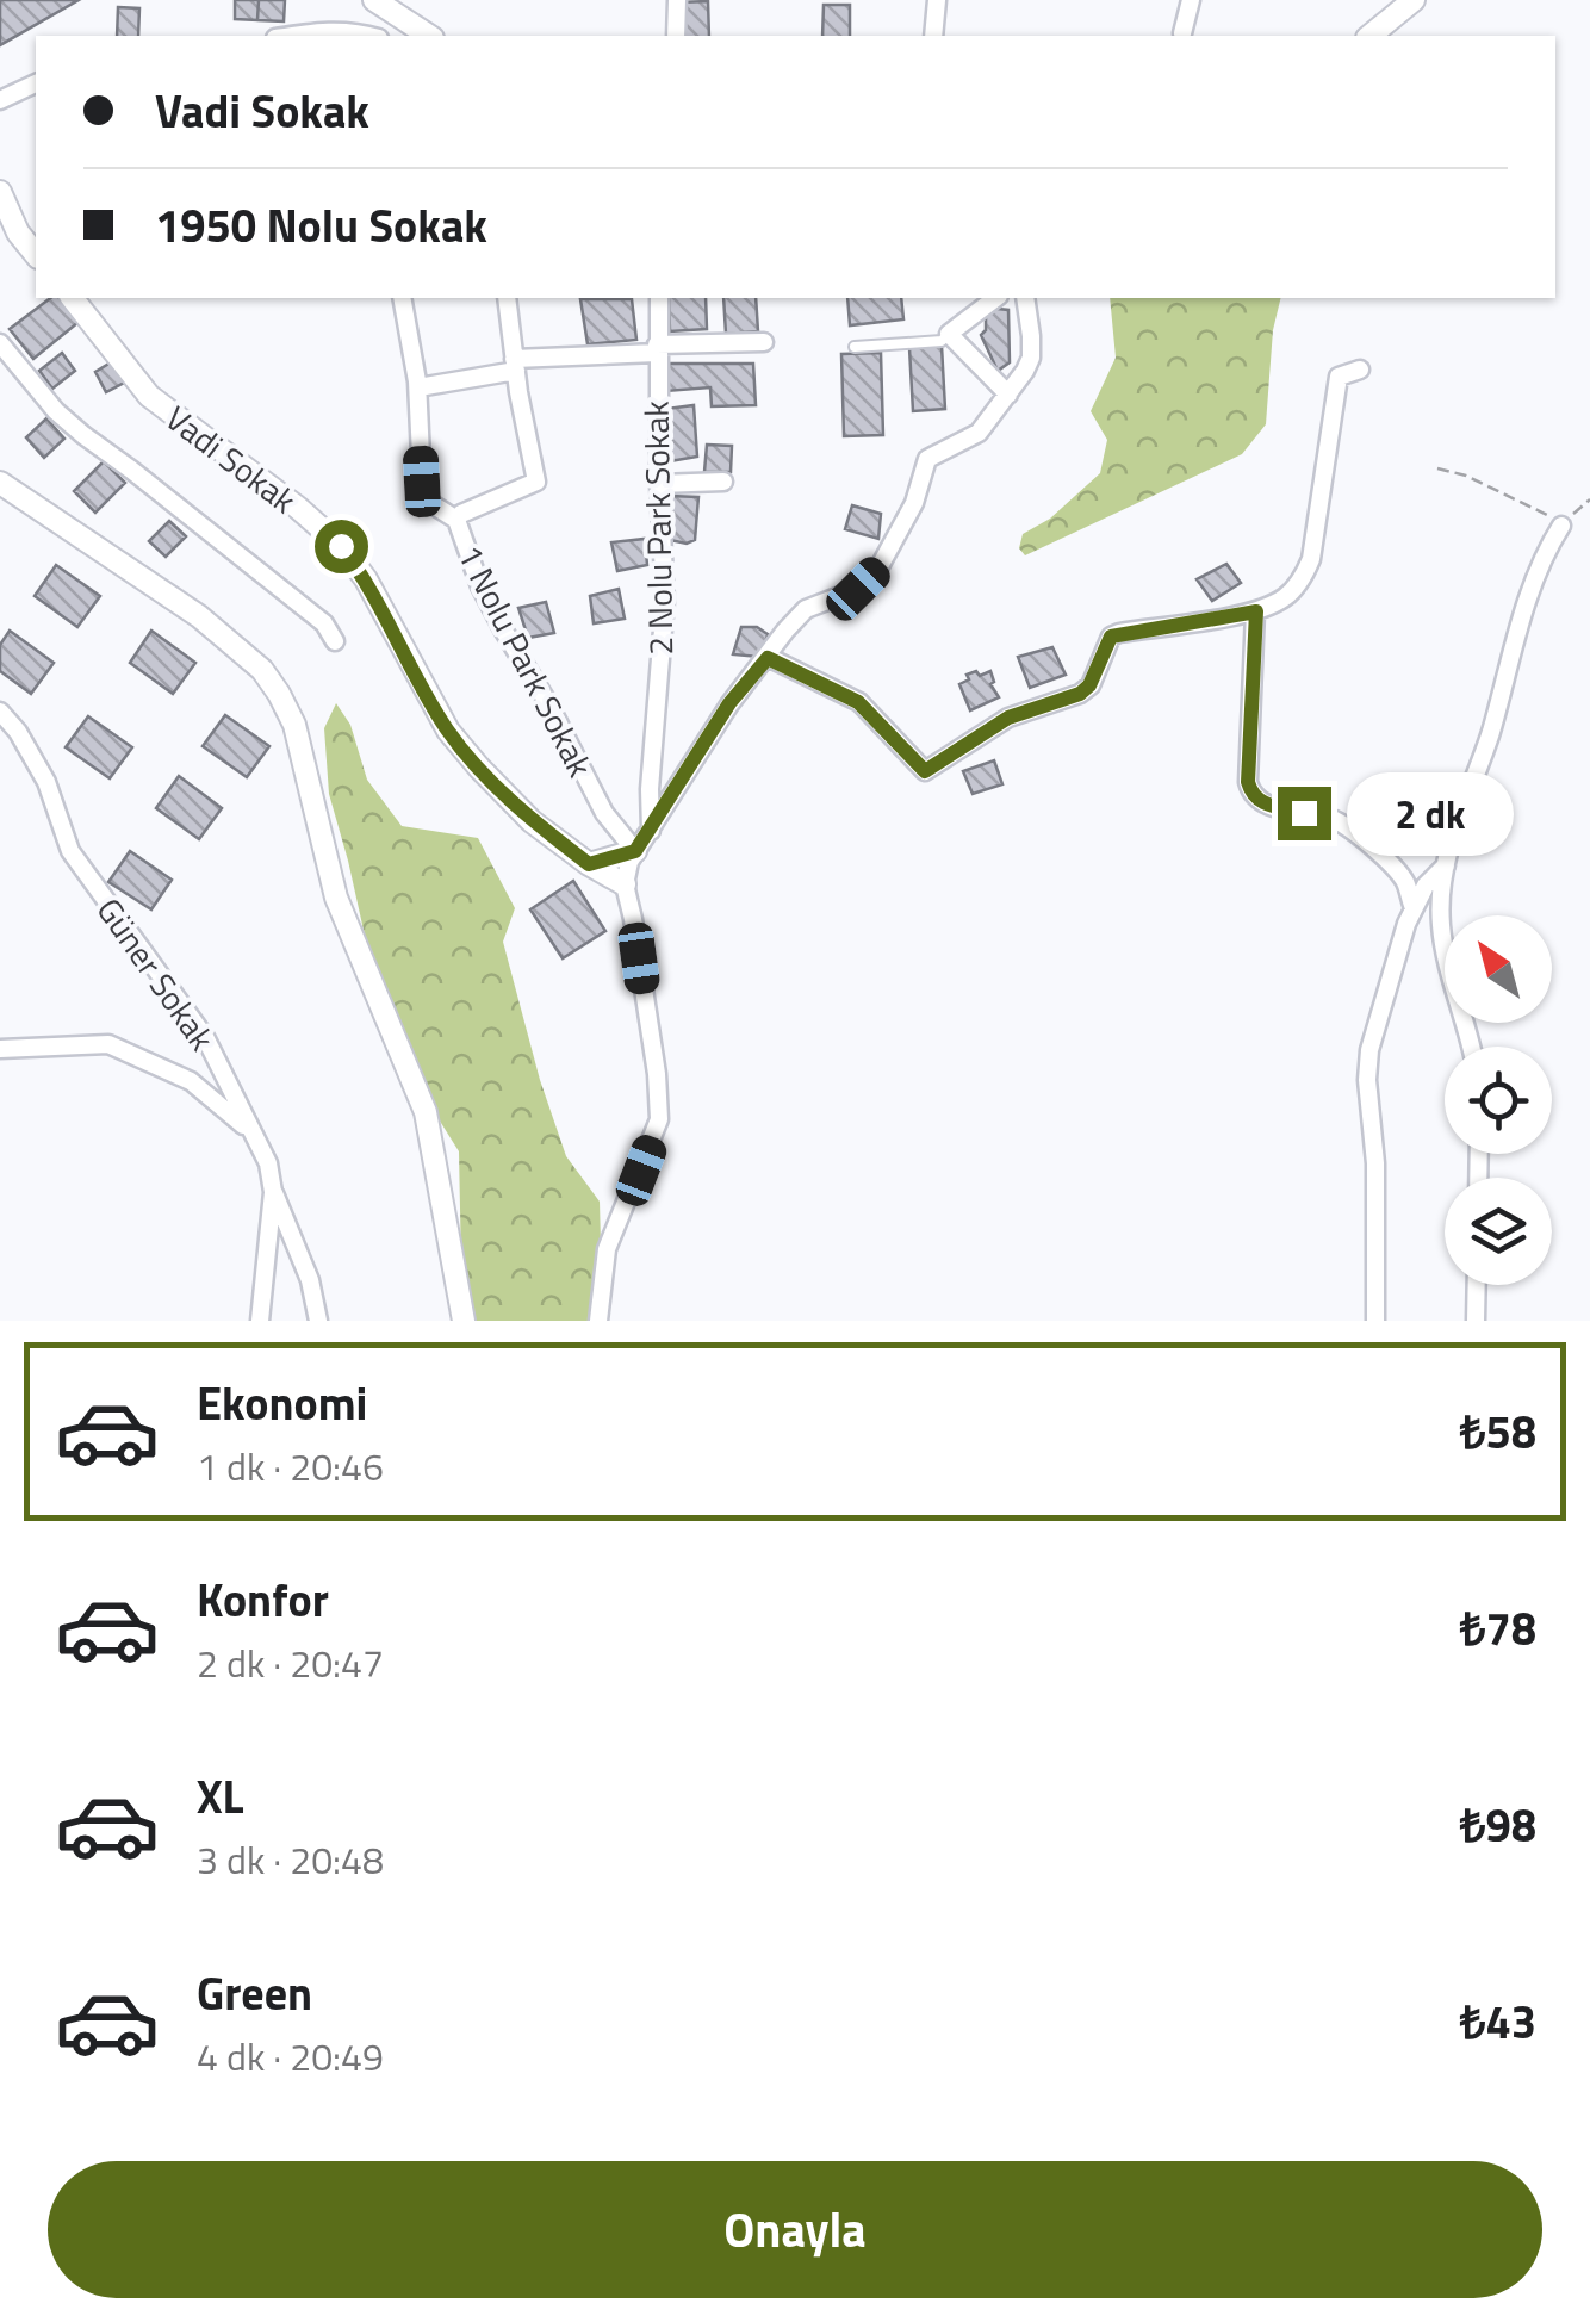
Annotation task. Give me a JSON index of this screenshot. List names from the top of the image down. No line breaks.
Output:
{"streets":{"street":["Vadi Sokak","2 Nolu Park Sokak","1 Nolu Park Sokak","Güner Sokak"]},"north":"top left","page":{"banner":["Vadi Sokak","1950 Nolu Sokak"],"bubble":"2 dk","list":[{"name":"Ekonomi","note":"1 dk · 20:46","value":"₺58"},{"name":"Konfor","note":"2 dk · 20:47","value":"₺78"},{"name":"XL","note":"3 dk · 20:48","value":"₺98"},{"name":"Green","note":"4 dk · 20:49","value":"₺43"}],"buttons":"Onayla"}}
